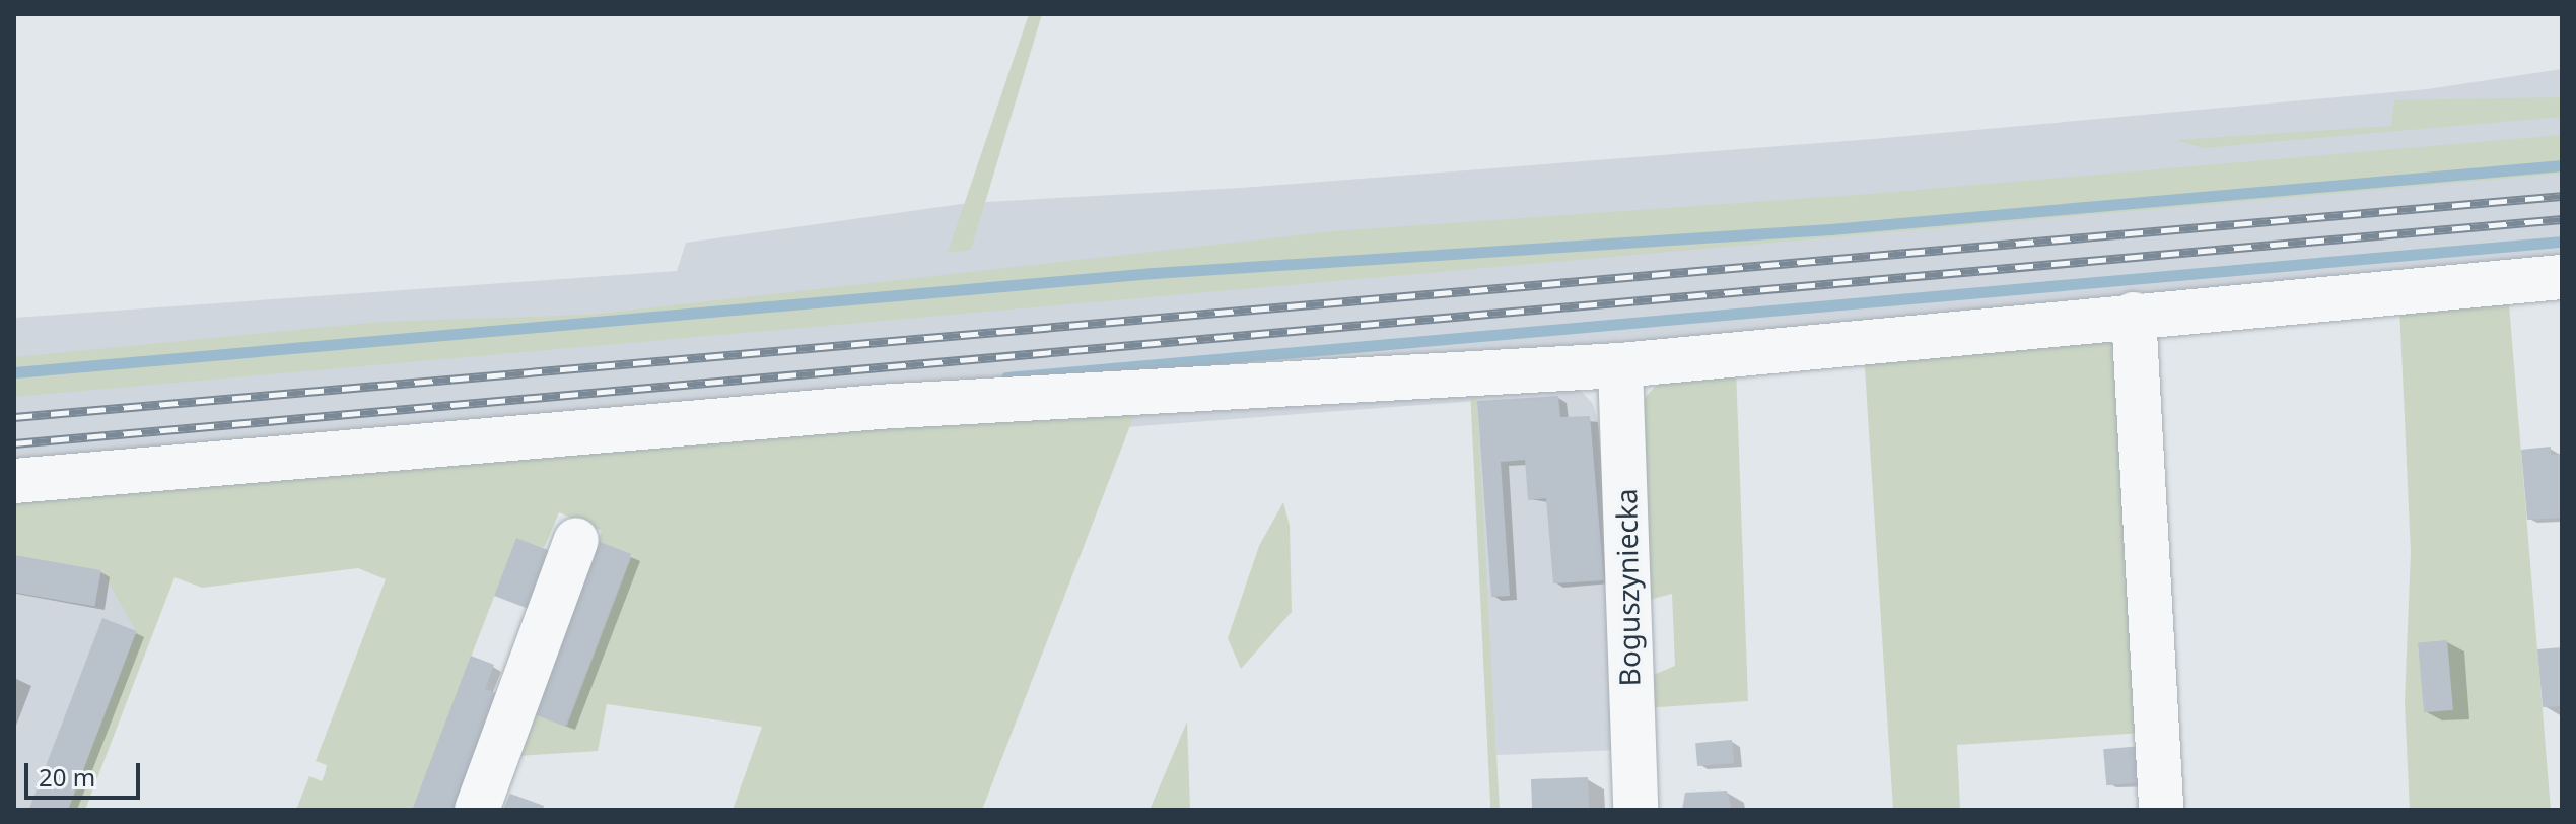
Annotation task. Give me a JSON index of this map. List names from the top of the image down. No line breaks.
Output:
{"streets":{"street":["Boguszyniecka"]},"scale_bar":"20 m"}
